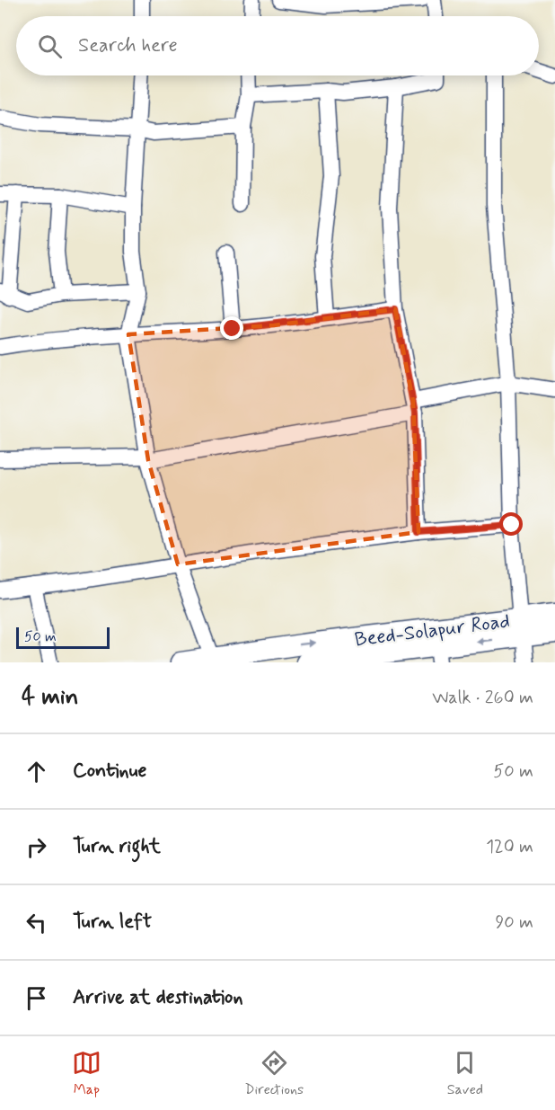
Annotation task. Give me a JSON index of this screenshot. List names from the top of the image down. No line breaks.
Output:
{"streets":{"main road":["Beed-Solapur Road"]},"scale_bar":"50 m","page":{"search":"Search here","scale":"50 m","heading":["4 min","Walk · 260 m"],"list":[["Continue","50 m"],["Turn right","120 m"],["Turn left","90 m"],"Arrive at destination"],"nav":["Map","Directions","Saved"]}}
